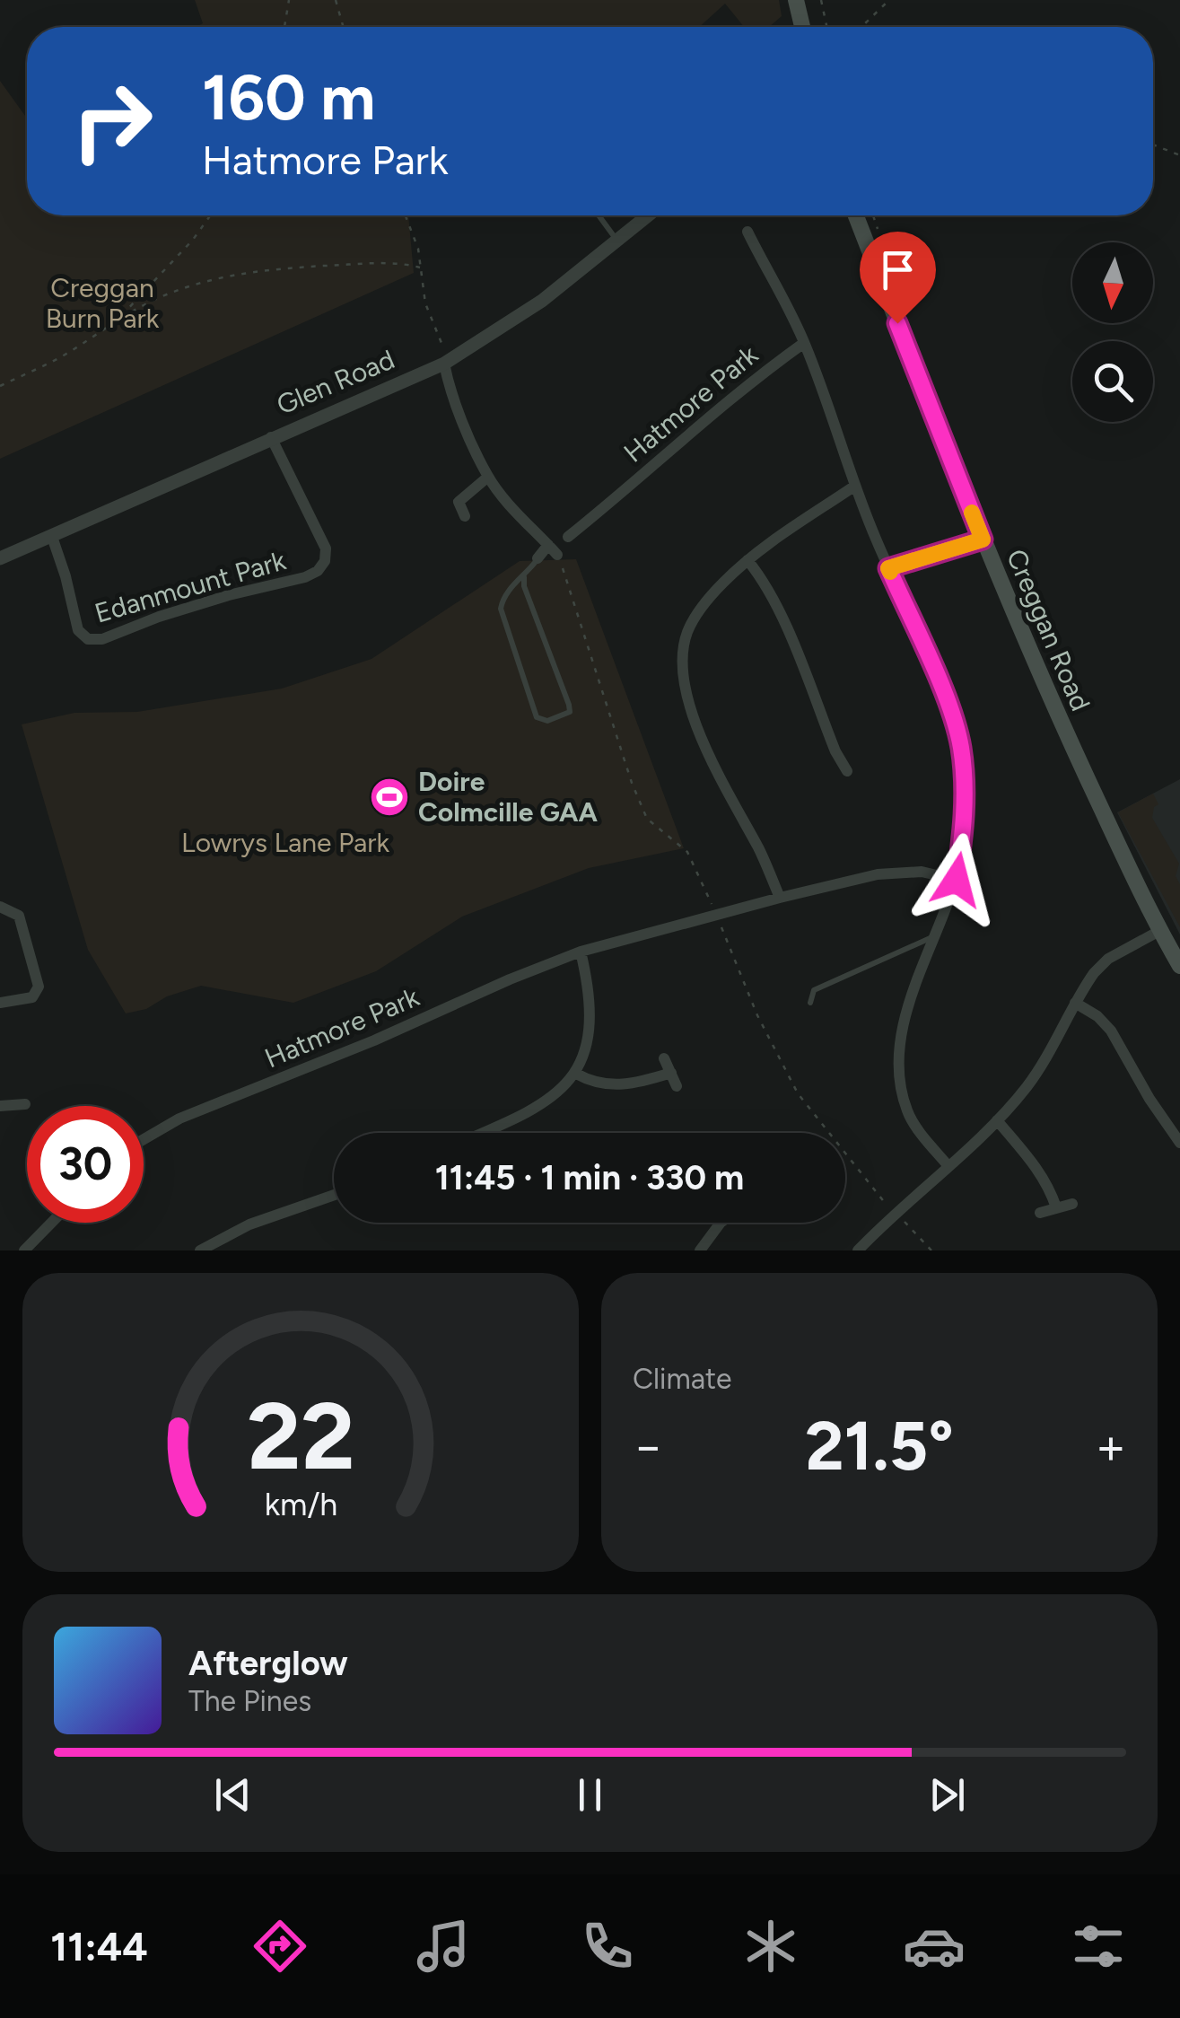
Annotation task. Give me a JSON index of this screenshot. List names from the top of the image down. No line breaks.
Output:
{"streets":{"main road":["Creggan Road"],"street":["Glen Road","Hatmore Park","Edanmount Park"]},"crossings":[["Glen Road","Edanmount Park"]],"parks":["Creggan Burn Park","Lowrys Lane Park"],"places":{"sports":["Doire Colmcille GAA"]},"north":"bottom","page":{"turn":["160 m","Hatmore Park"],"limit":"30","trip":"11:45 · 1 min · 330 m","tile":"Climate","heat":["−","21.5°","+"],"song":["Afterglow","The Pines"],"tabs":"11:44","gauge":["22","km/h"]}}
